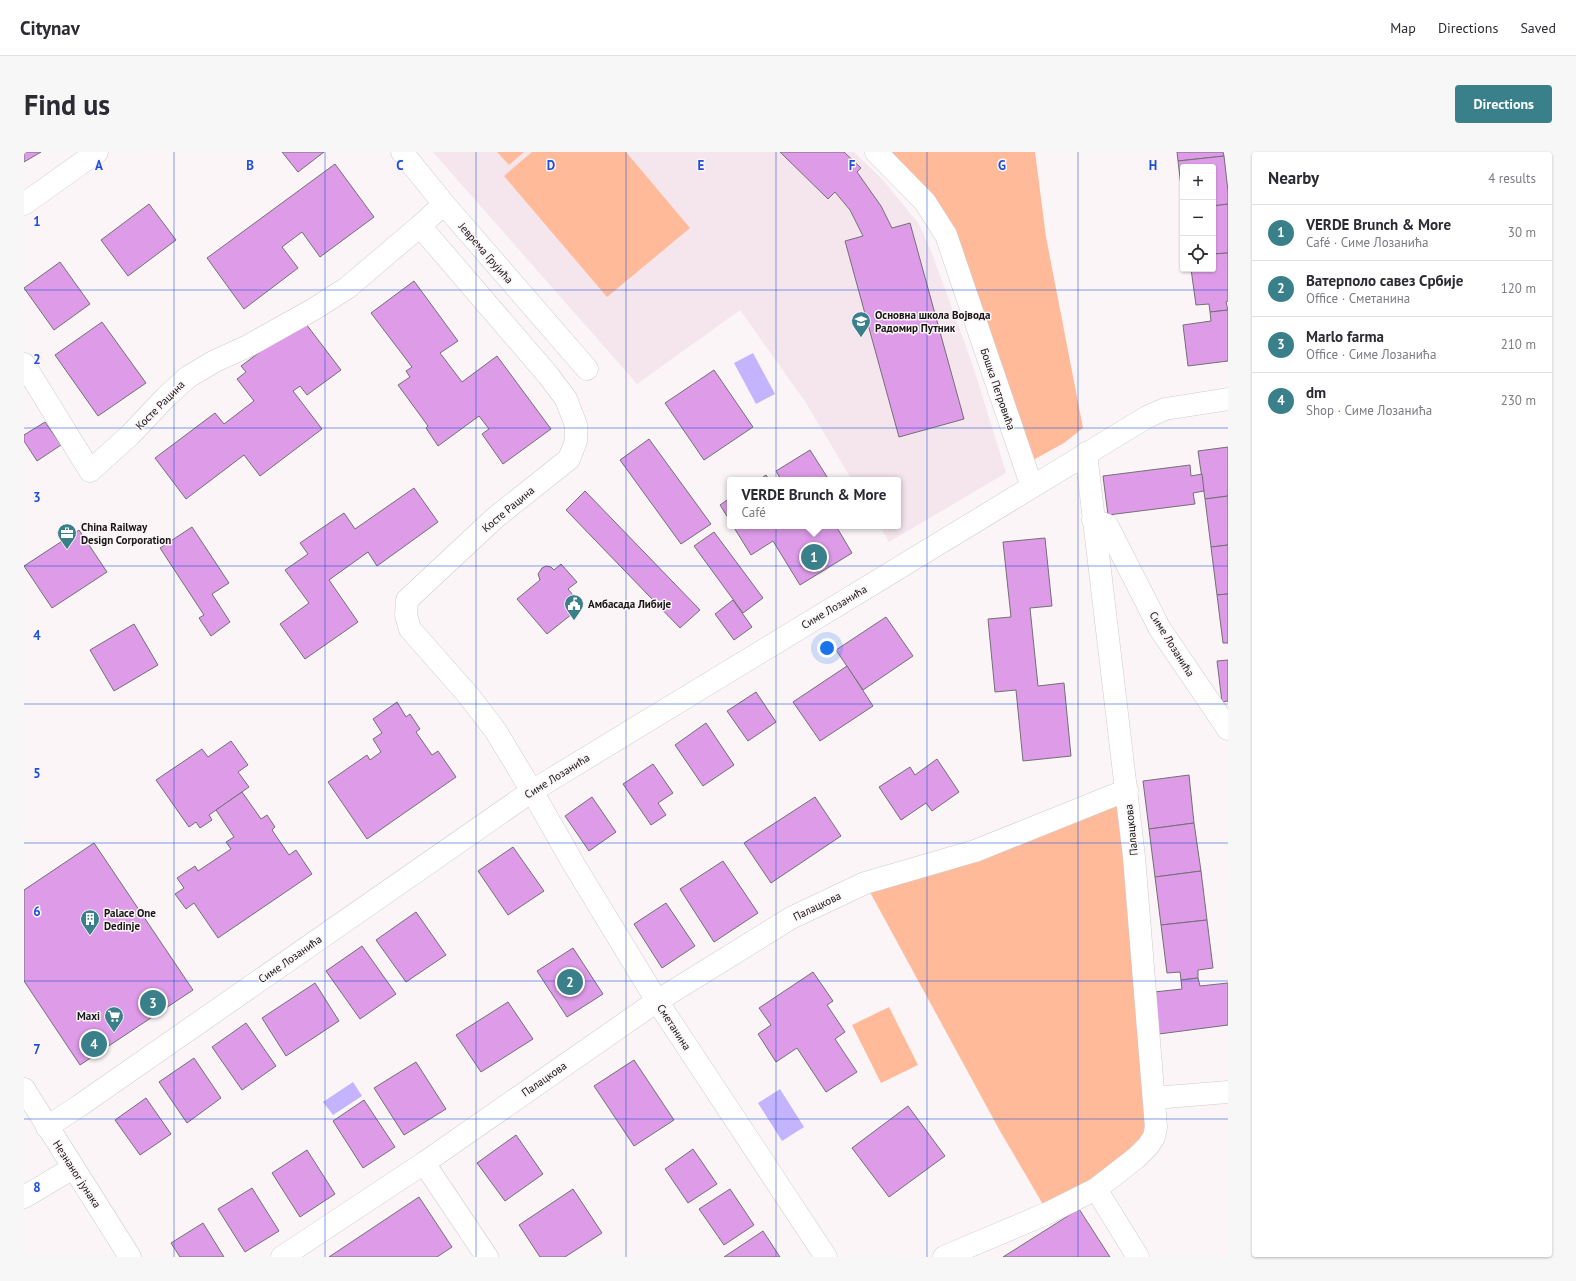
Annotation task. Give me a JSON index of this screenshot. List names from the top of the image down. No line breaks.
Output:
{"streets":{"street":["Јеврема Грујића","Бошка Петровића","Косте Рацина","Симе Лозанића","Палацкова","Сметанина","Незнаног јунака"]},"crossings":[["Јеврема Грујића","Косте Рацина"],["Бошка Петровића","Симе Лозанића"],["Косте Рацина","Симе Лозанића"],["Косте Рацина","Сметанина"],["Симе Лозанића","Сметанина"],["Симе Лозанића","Незнаног јунака"],["Палацкова","Сметанина"]],"places":{"school or university":["Основна школа Војвода Радомир Путник"],"office":["China Railway Design Corporation"],"public building":["Амбасада Либије"],"building":["Palace One Dedinje"],"supermarket":["Maxi"]},"page":{"header":"Citynav","nav":["Map","Directions","Saved"],"buttons":"Directions","title":"Find us","heading":["Nearby","4 results"],"map_buttons":["+","−"],"list":[{"mark":"1","name":"VERDE Brunch & More","note":"Café · Симе Лозанића","value":"30 m"},{"mark":"2","name":"Ватерполо савез Србије","note":"Office · Сметанина","value":"120 m"},{"mark":"3","name":"Marlo farma","note":"Office · Симе Лозанића","value":"210 m"},{"mark":"4","name":"dm","note":"Shop · Симе Лозанића","value":"230 m"}],"popup":["VERDE Brunch & More","Café"],"pins":["1","2","3","4"]},"grid":{"columns":["A","B","C","D","E","F","G","H"],"rows":["1","2","3","4","5","6","7","8"]}}
